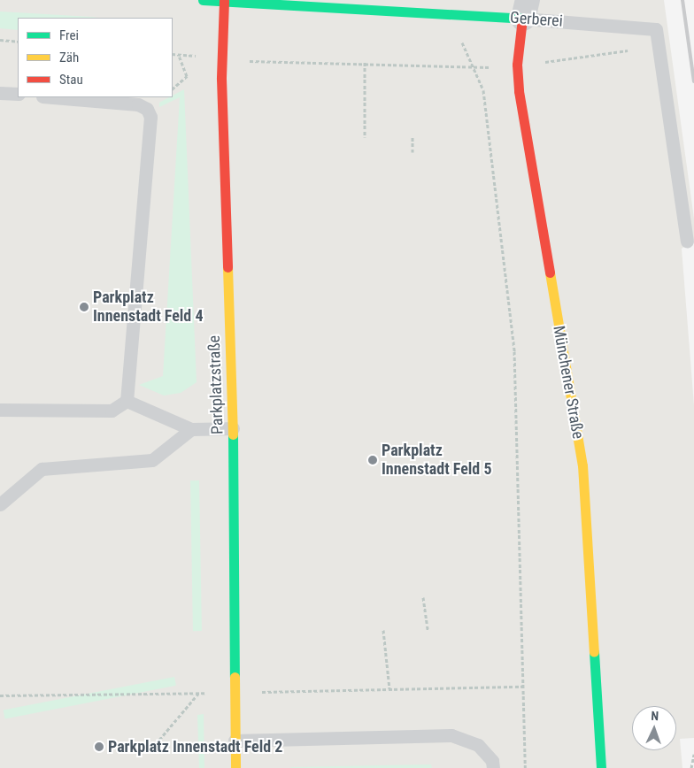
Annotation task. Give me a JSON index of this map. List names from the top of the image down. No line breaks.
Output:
{"streets":{"main road":["Gerberei","Münchener Straße","Parkplatzstraße"]},"crossings":[["Gerberei","Münchener Straße"],["Gerberei","Parkplatzstraße"]],"places":["Parkplatz Innenstadt Feld 4","Parkplatz Innenstadt Feld 5","Parkplatz Innenstadt Feld 2"],"legend":["Frei","Zäh","Stau"],"north":"top"}
